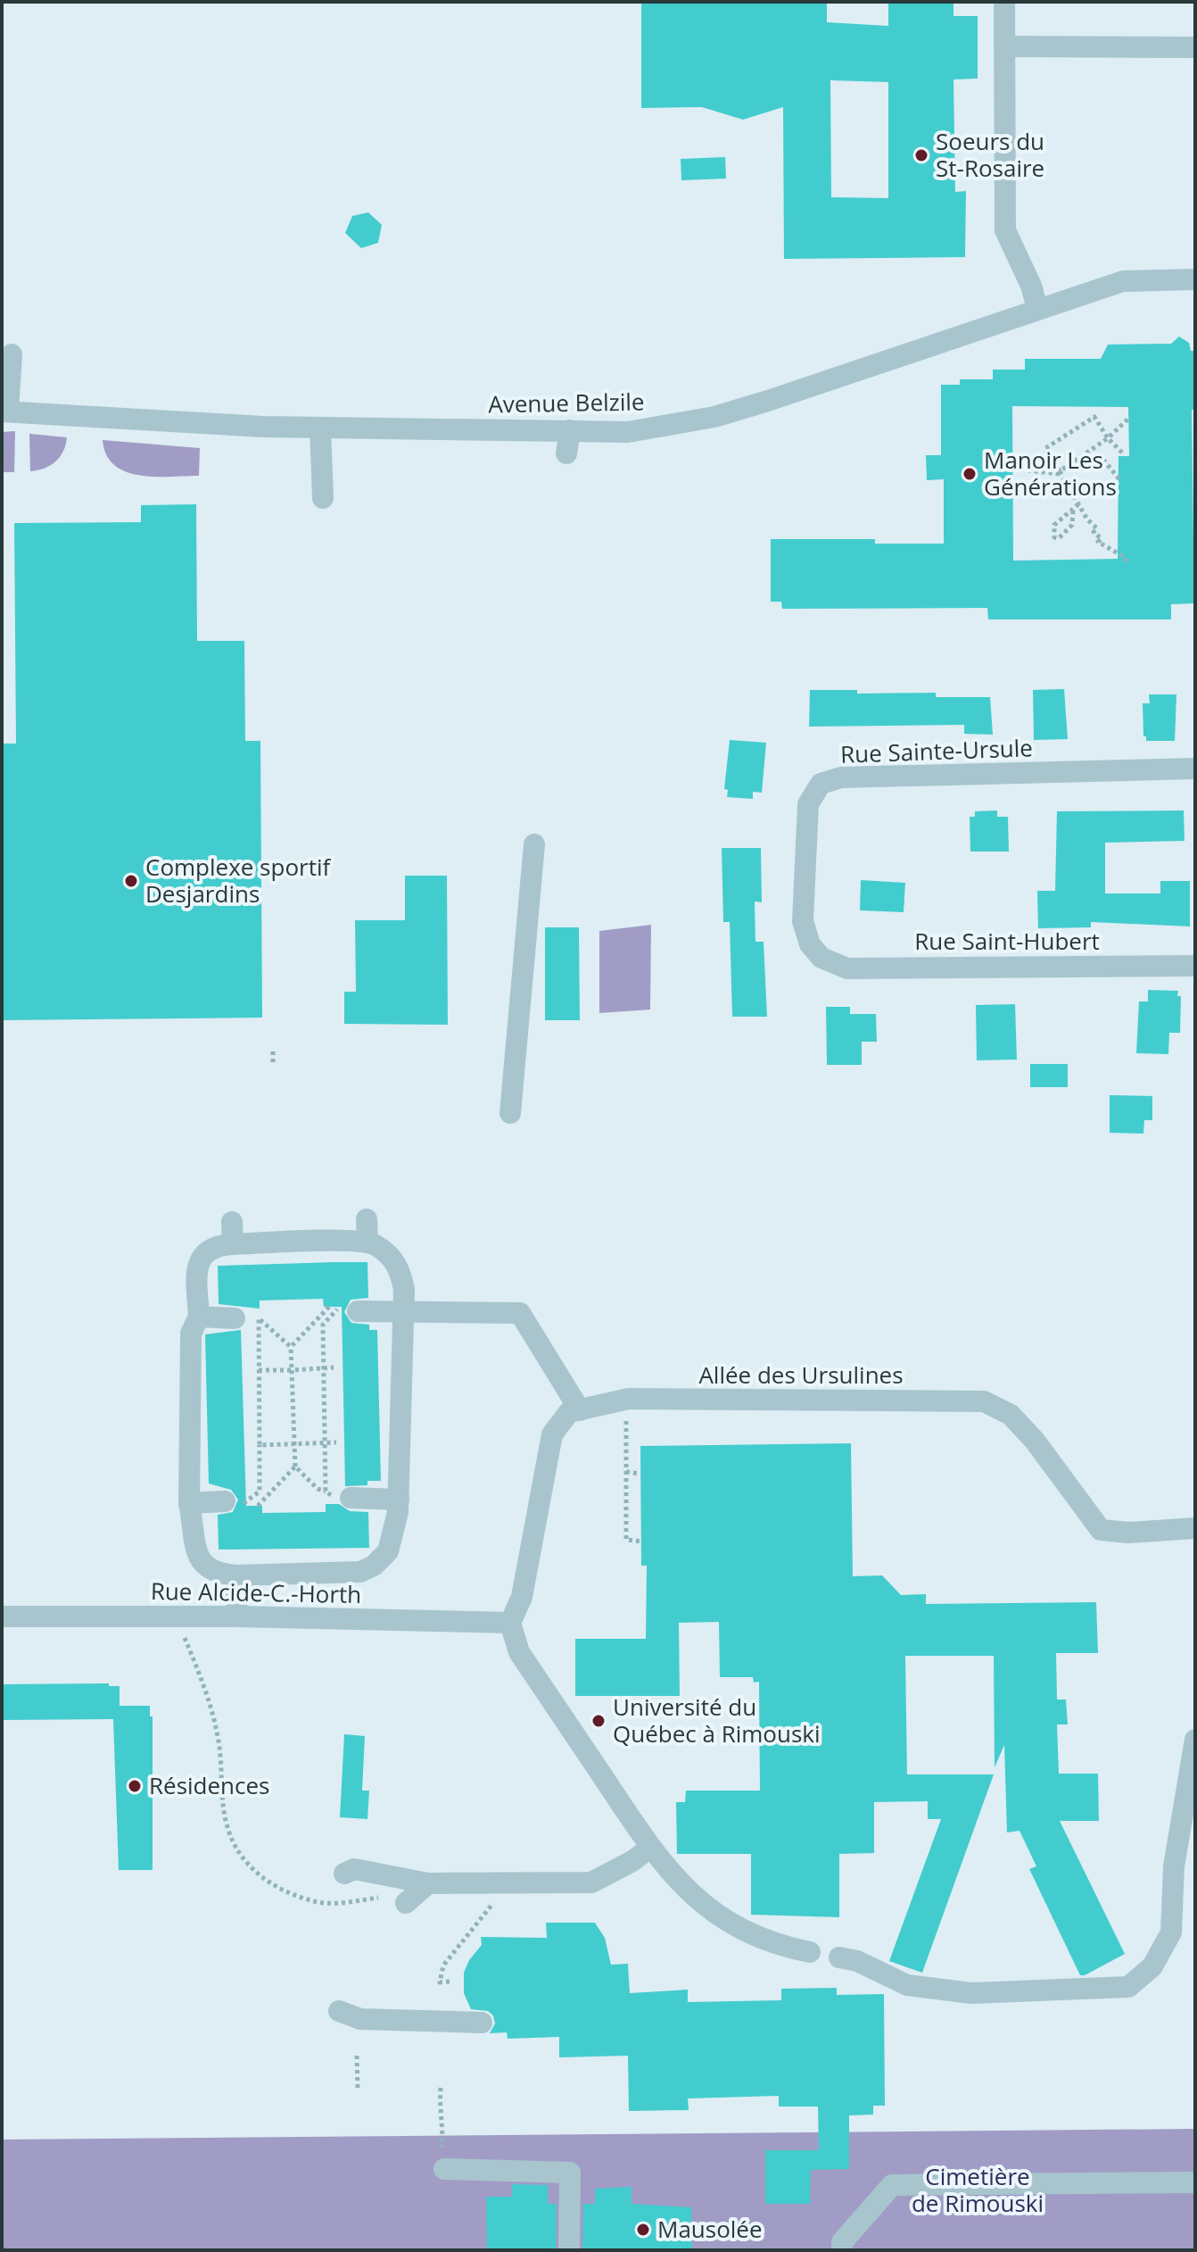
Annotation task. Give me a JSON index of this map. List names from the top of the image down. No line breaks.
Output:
{"streets":{"street":["Avenue Belzile","Rue Sainte-Ursule","Rue Saint-Hubert","Allée des Ursulines","Rue Alcide-C.-Horth"]},"crossings":[["Rue Sainte-Ursule","Rue Saint-Hubert"],["Allée des Ursulines","Rue Alcide-C.-Horth"]],"parks":["Cimetière de Rimouski"],"places":["Soeurs du St-Rosaire","Manoir Les Générations","Complexe sportif Desjardins","Université du Québec à Rimouski","Résidences","Mausolée"]}
